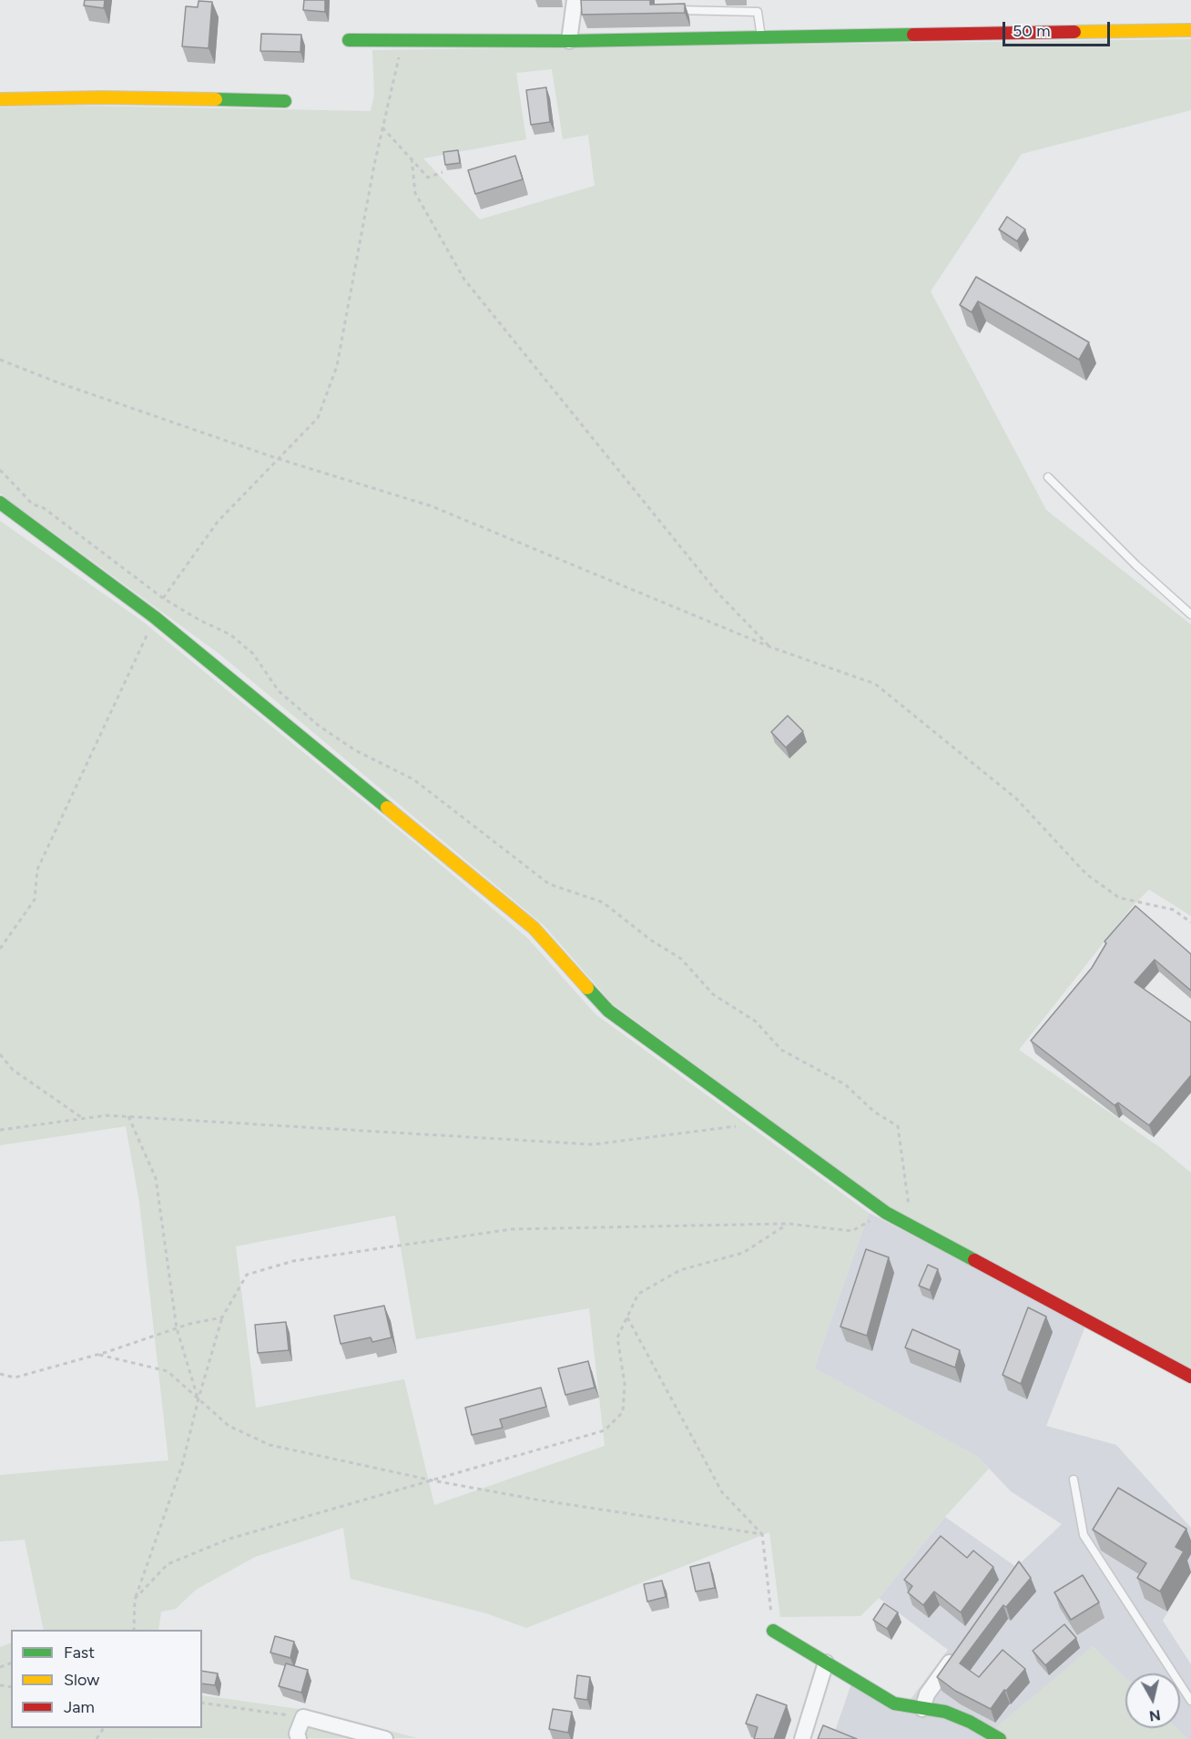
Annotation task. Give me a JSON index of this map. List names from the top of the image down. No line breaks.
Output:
{"legend":["Fast","Slow","Jam"],"scale_bar":"50 m","north":"bottom"}
